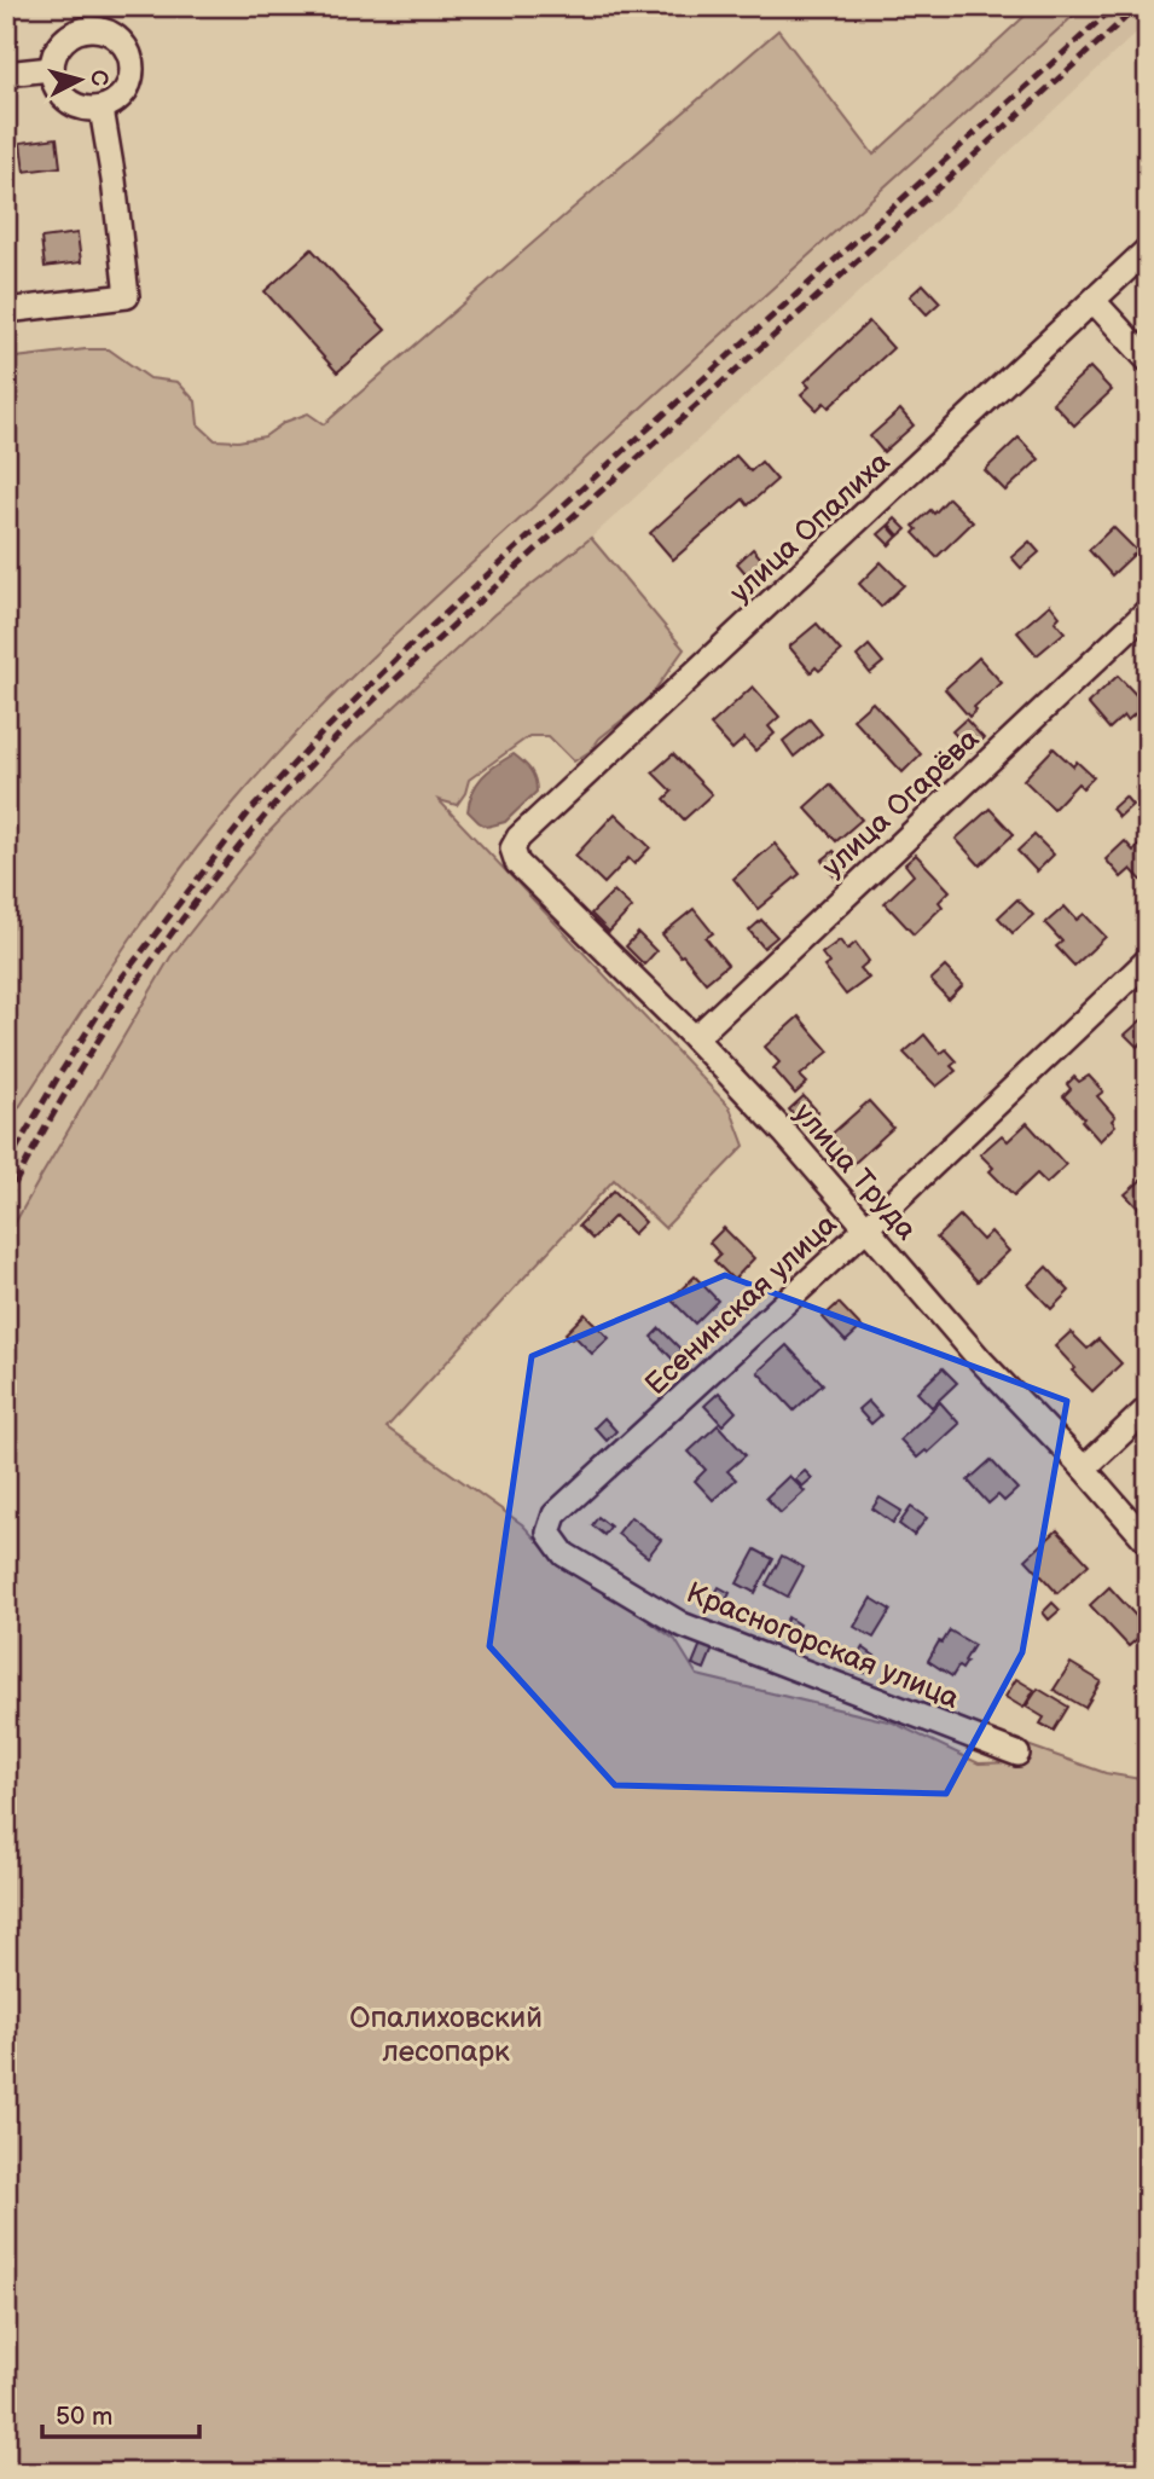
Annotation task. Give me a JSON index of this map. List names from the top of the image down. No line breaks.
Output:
{"streets":{"street":["улица Опалиха","улица Огарёва","улица Труда","Есенинская улица","Красногорская улица"]},"crossings":[["улица Опалиха","улица Труда"],["улица Огарёва","улица Труда"],["улица Труда","Есенинская улица"],["Есенинская улица","Красногорская улица"]],"parks":["Опалиховский лесопарк"],"scale_bar":"50 m","north":"right"}
